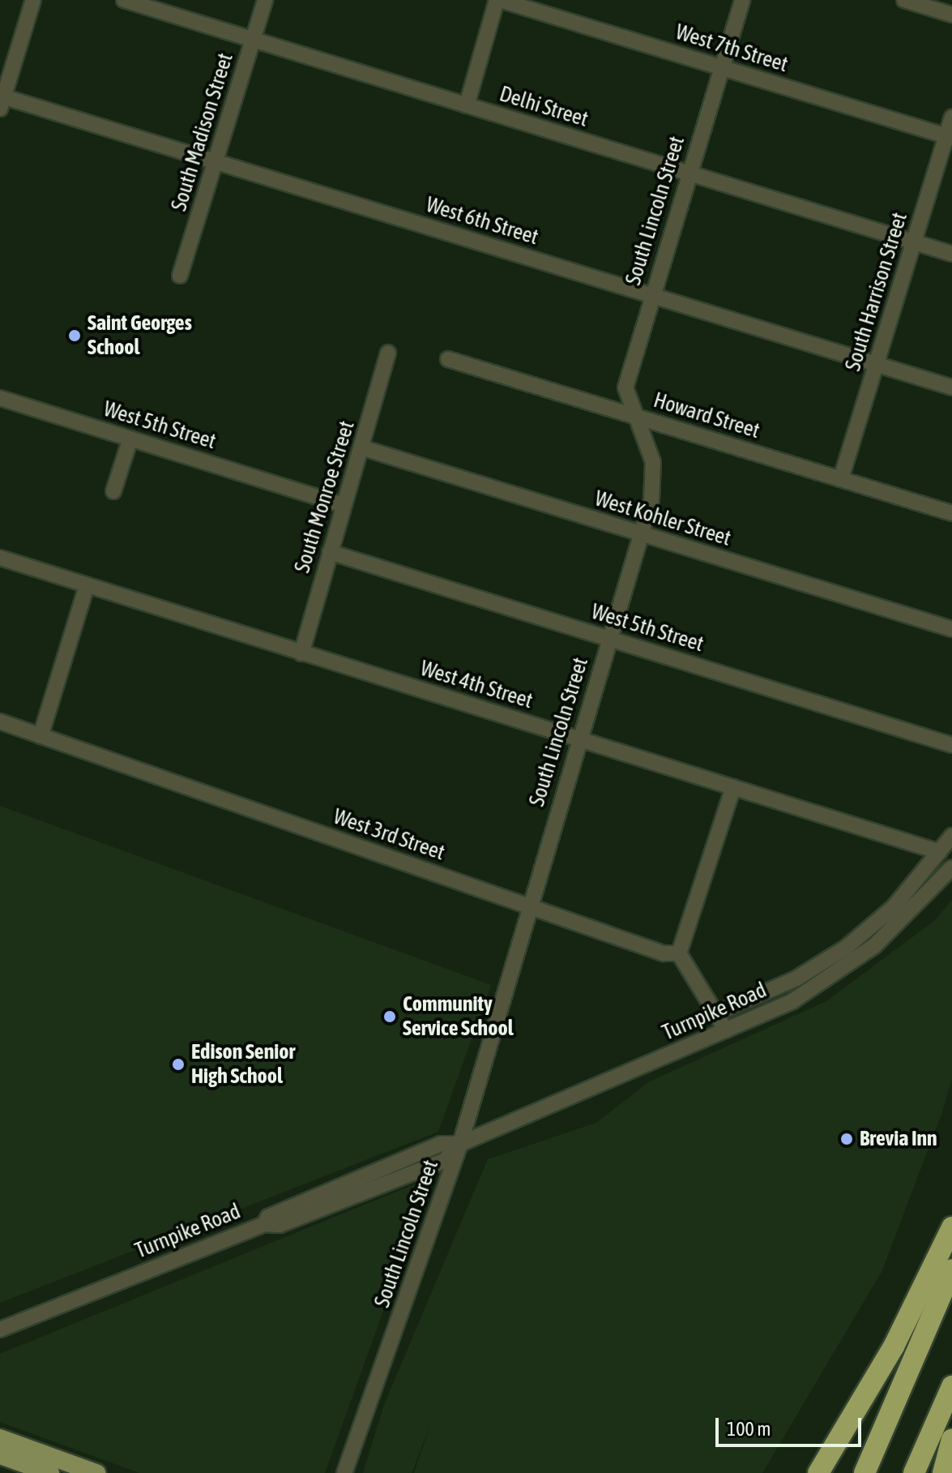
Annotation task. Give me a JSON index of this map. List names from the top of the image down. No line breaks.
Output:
{"streets":{"street":["West 7th Street","Delhi Street","South Madison Street","South Lincoln Street","West 6th Street","South Harrison Street","Howard Street","West 5th Street","South Monroe Street","West Kohler Street","West 4th Street","West 3rd Street","Turnpike Road"]},"crossings":[["West 7th Street","South Lincoln Street"],["West 7th Street","South Harrison Street"],["Delhi Street","South Madison Street"],["Delhi Street","South Lincoln Street"],["Delhi Street","South Harrison Street"],["South Madison Street","West 6th Street"],["South Lincoln Street","West 6th Street"],["South Lincoln Street","Howard Street"],["South Lincoln Street","West 5th Street"],["South Lincoln Street","West Kohler Street"],["South Lincoln Street","West 4th Street"],["South Lincoln Street","West 3rd Street"],["South Lincoln Street","Turnpike Road"],["West 6th Street","South Harrison Street"],["South Harrison Street","Howard Street"],["West 5th Street","South Monroe Street"],["South Monroe Street","West Kohler Street"],["South Monroe Street","West 4th Street"]],"places":["Saint Georges School","Community Service School","Edison Senior High School","Brevia Inn"],"scale_bar":"100 m"}
